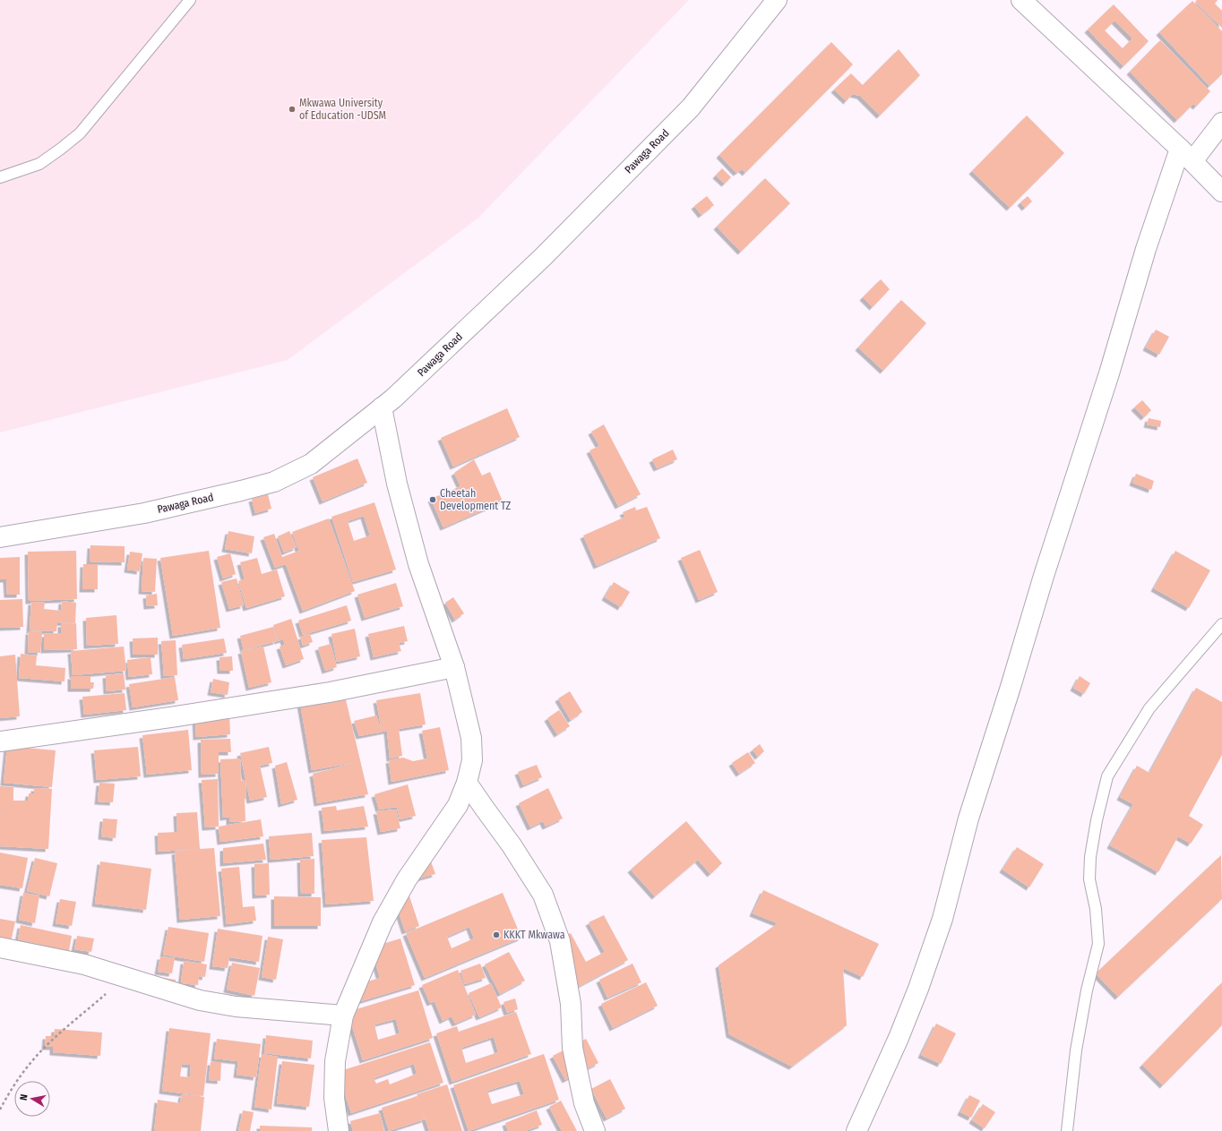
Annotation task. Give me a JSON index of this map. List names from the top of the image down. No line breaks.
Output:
{"streets":{"street":["Pawaga Road"]},"places":["Mkwawa University of Education -UDSM","Cheetah Development TZ","KKKT Mkwawa"],"north":"left"}
